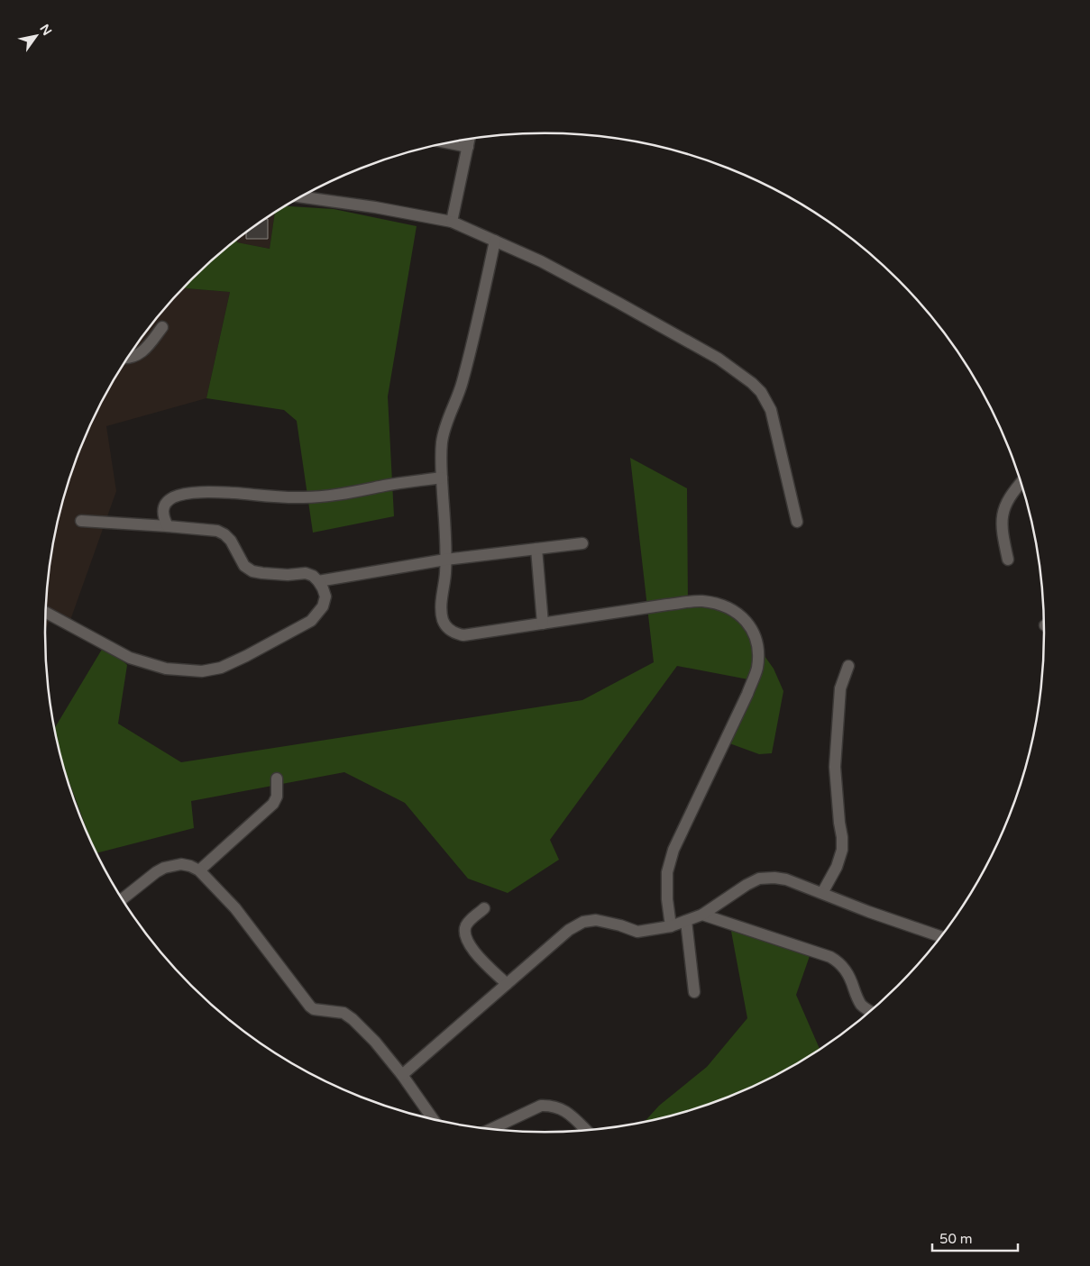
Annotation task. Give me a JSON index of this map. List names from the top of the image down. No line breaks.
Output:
{"scale_bar":"50 m","north":"top right"}
